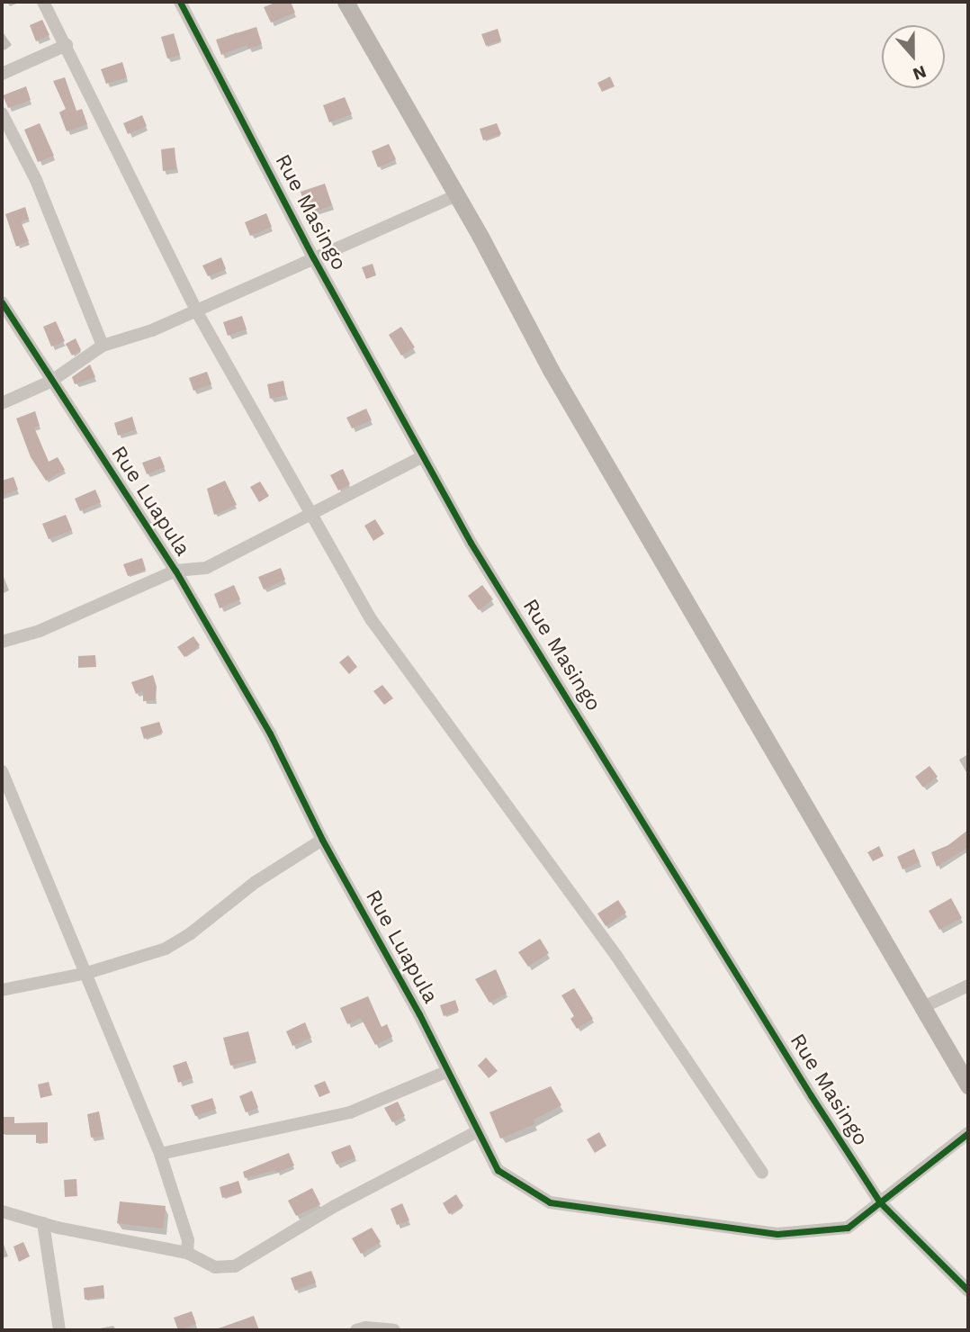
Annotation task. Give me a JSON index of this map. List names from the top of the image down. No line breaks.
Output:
{"streets":{"street":["Rue Masingo","Rue Luapula"]},"crossings":[["Rue Masingo","Rue Luapula"]],"north":"bottom"}
